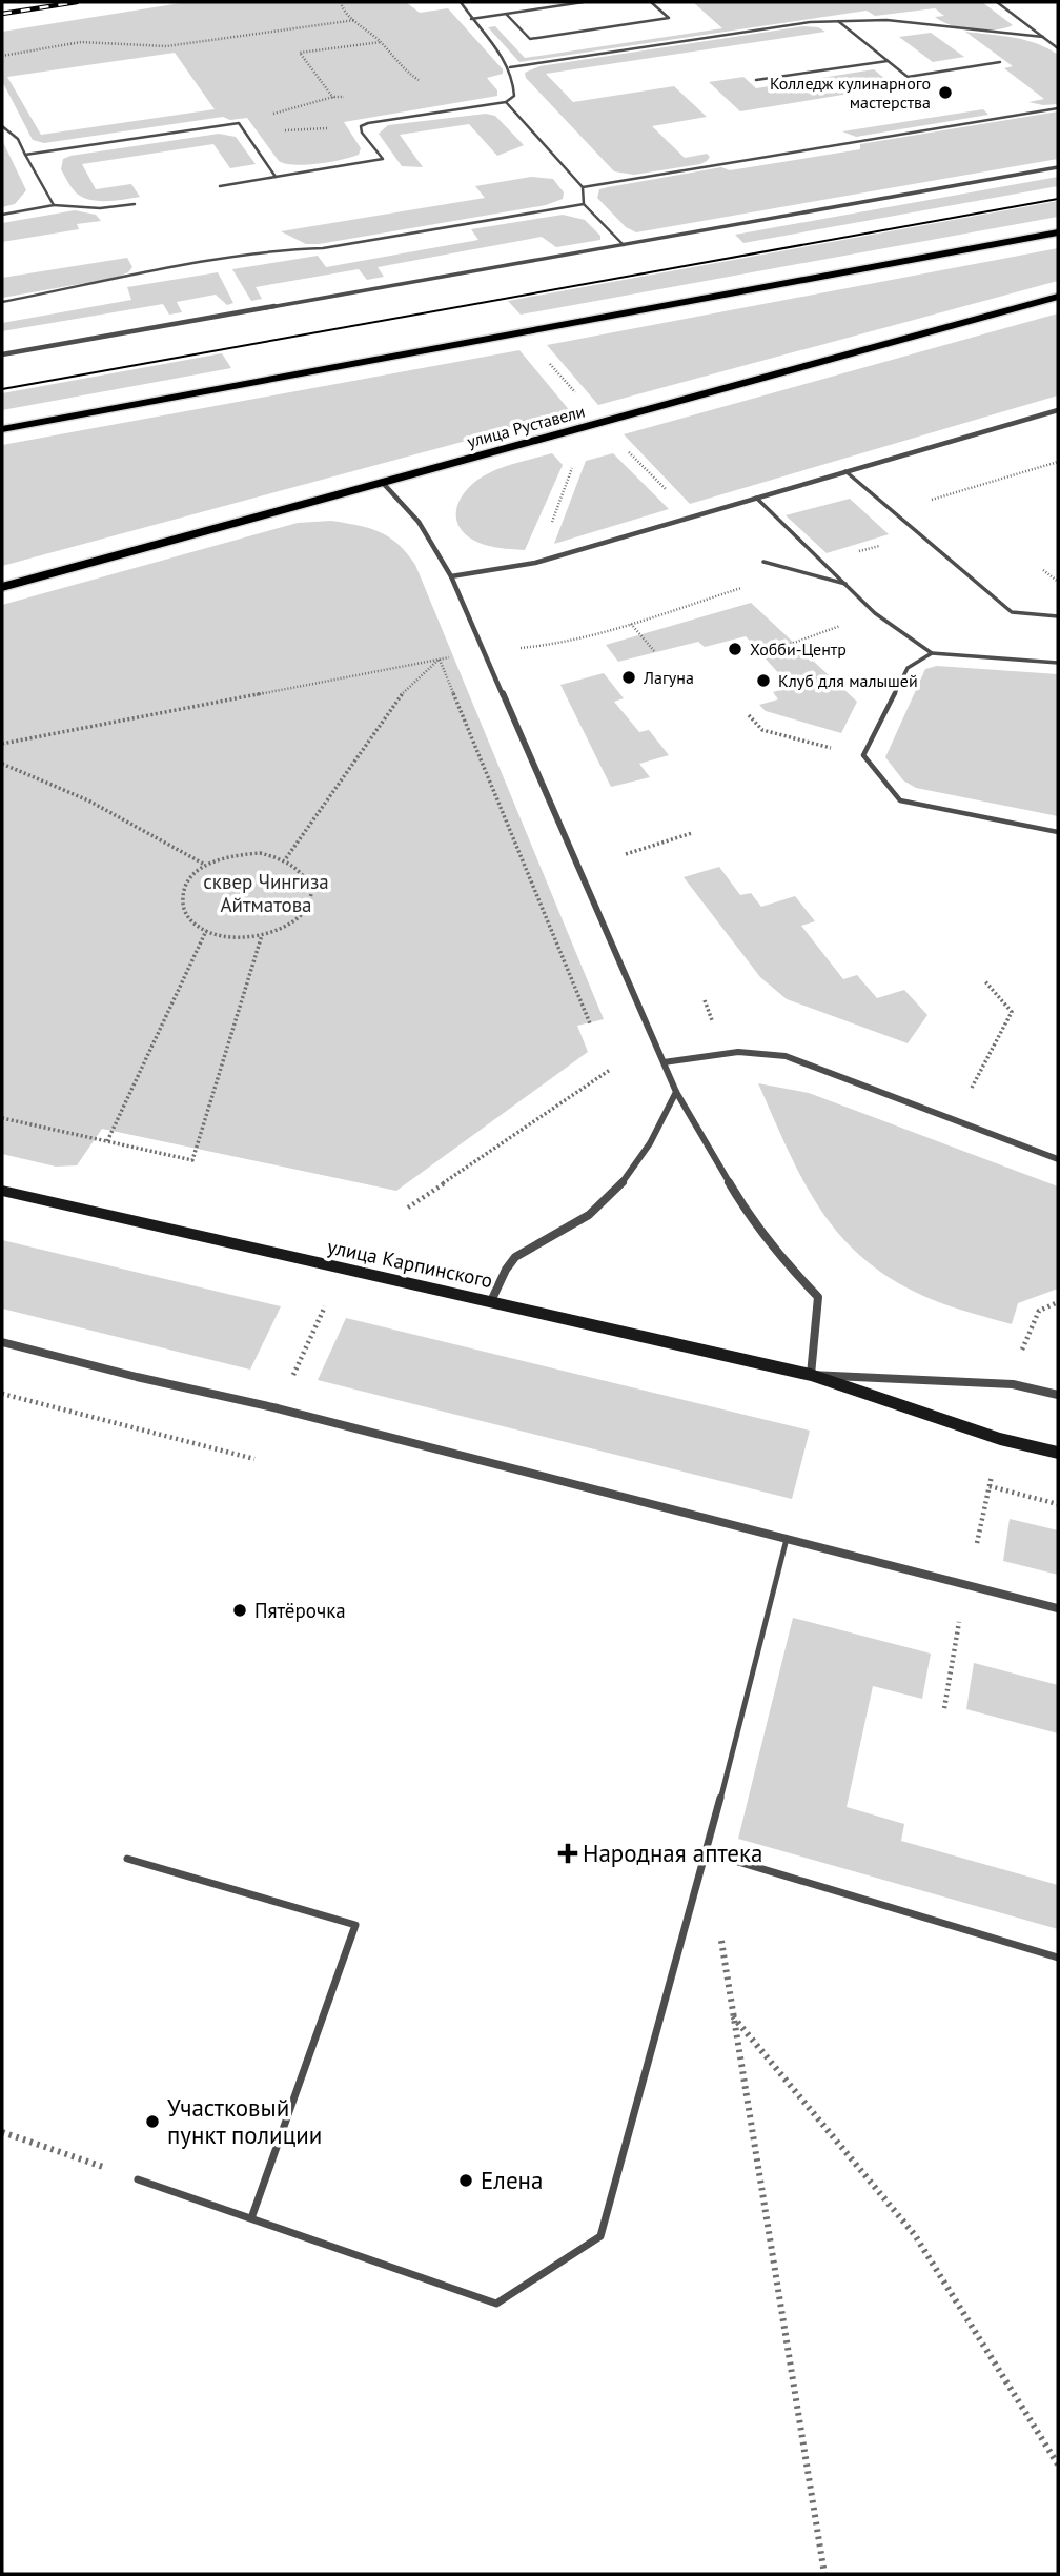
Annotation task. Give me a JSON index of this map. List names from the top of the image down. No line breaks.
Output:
{"streets":{"main road":["улица Руставели"],"street":["улица Карпинского"]},"parks":["сквер Чингиза Айтматова"],"places":{"other":["Колледж кулинарного мастерства","Хобби-Центр","Лагуна","Клуб для малышей","Пятёрочка","Участковый пункт полиции","Елена"],"health":["Народная аптека"]}}
